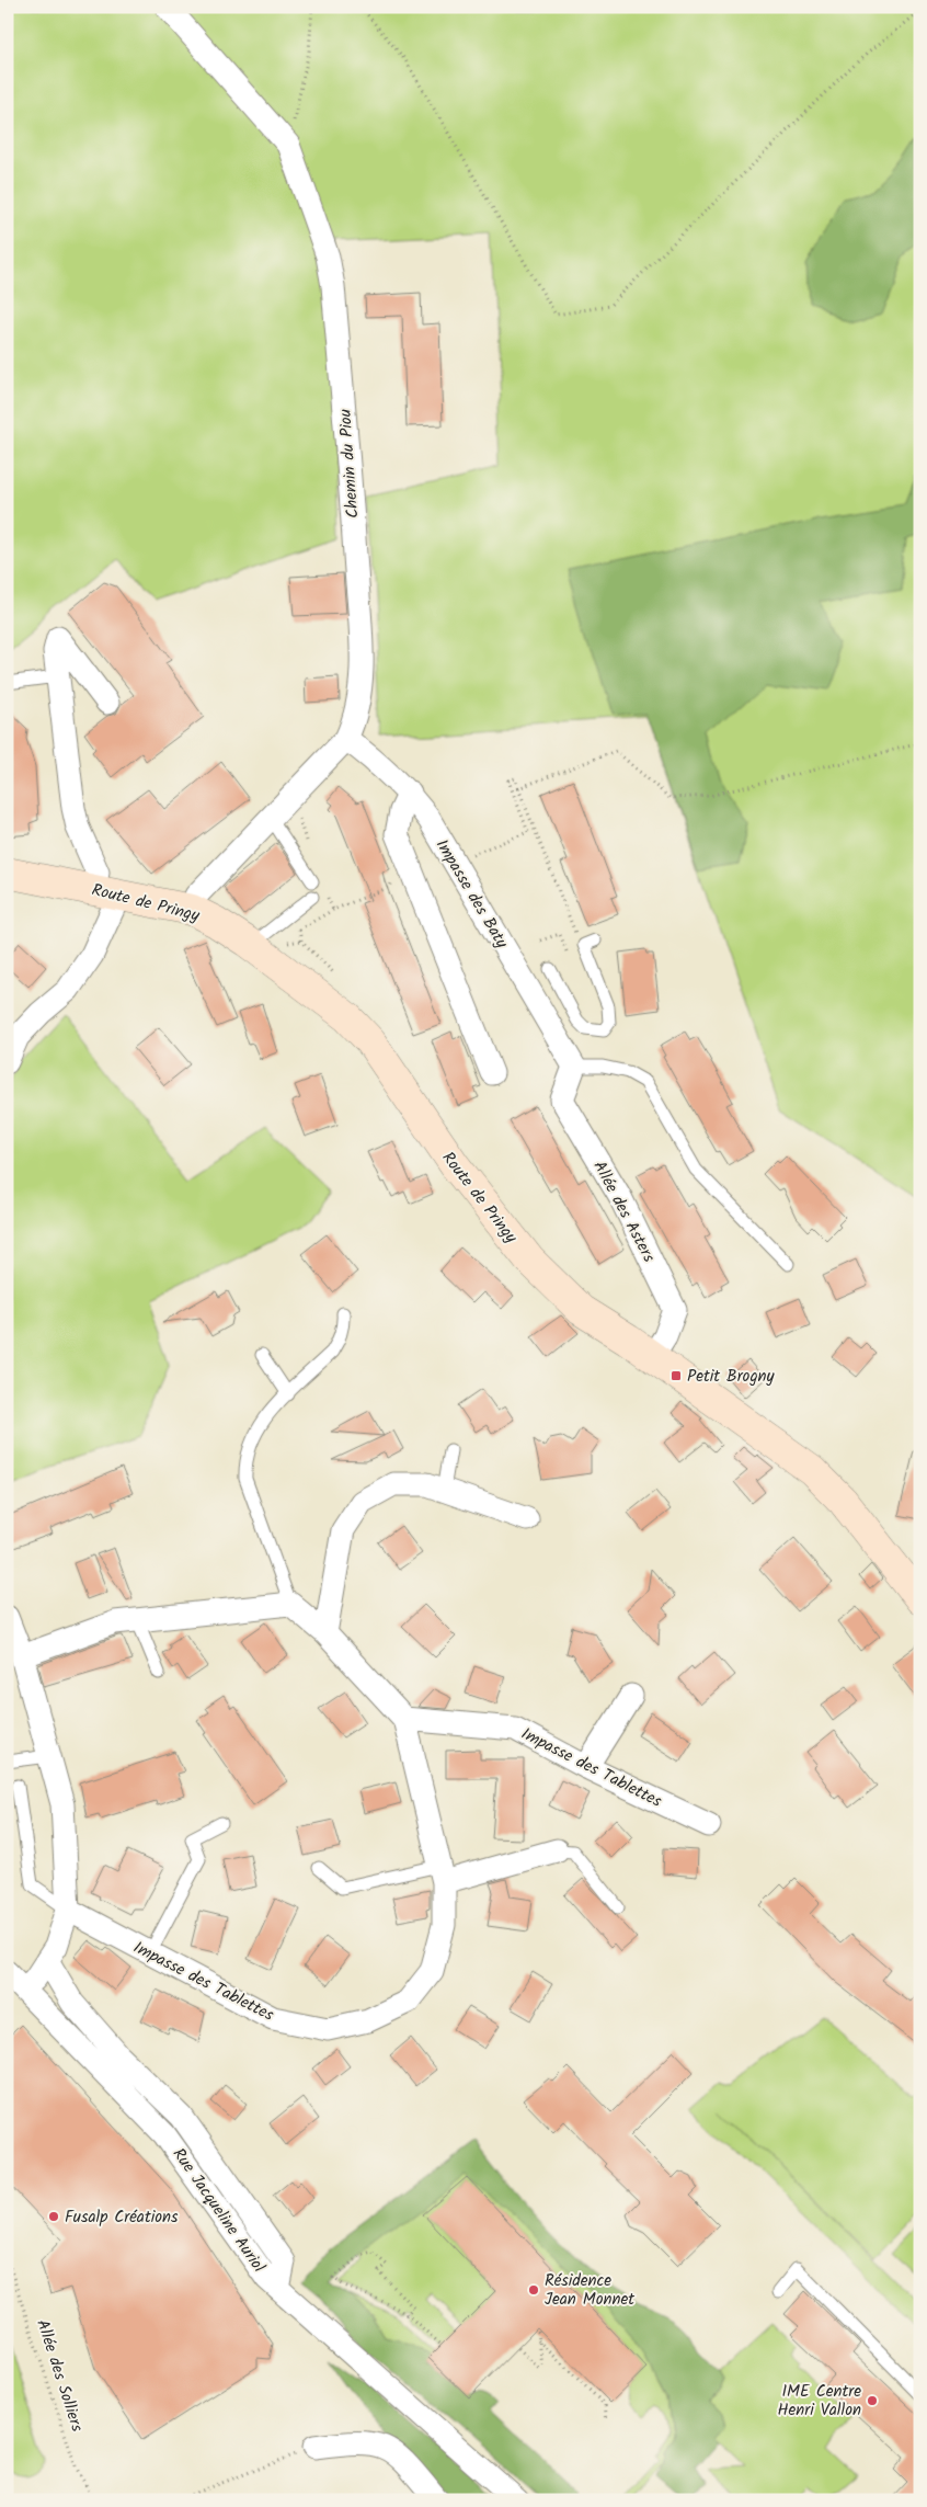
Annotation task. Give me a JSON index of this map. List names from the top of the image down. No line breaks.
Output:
{"streets":{"street":["Chemin du Piou","Impasse des Baty","Route de Pringy","Allée des Asters","Impasse des Tablettes","Rue Jacqueline Auriol"],"path":["Allée des Solliers"]},"crossings":[["Chemin du Piou","Impasse des Baty"],["Chemin du Piou","Route de Pringy"],["Impasse des Baty","Allée des Asters"],["Route de Pringy","Allée des Asters"]],"places":{"transit":["Petit Brogny"],"other":["Fusalp Créations","Résidence Jean Monnet","IME Centre Henri Vallon"]}}
